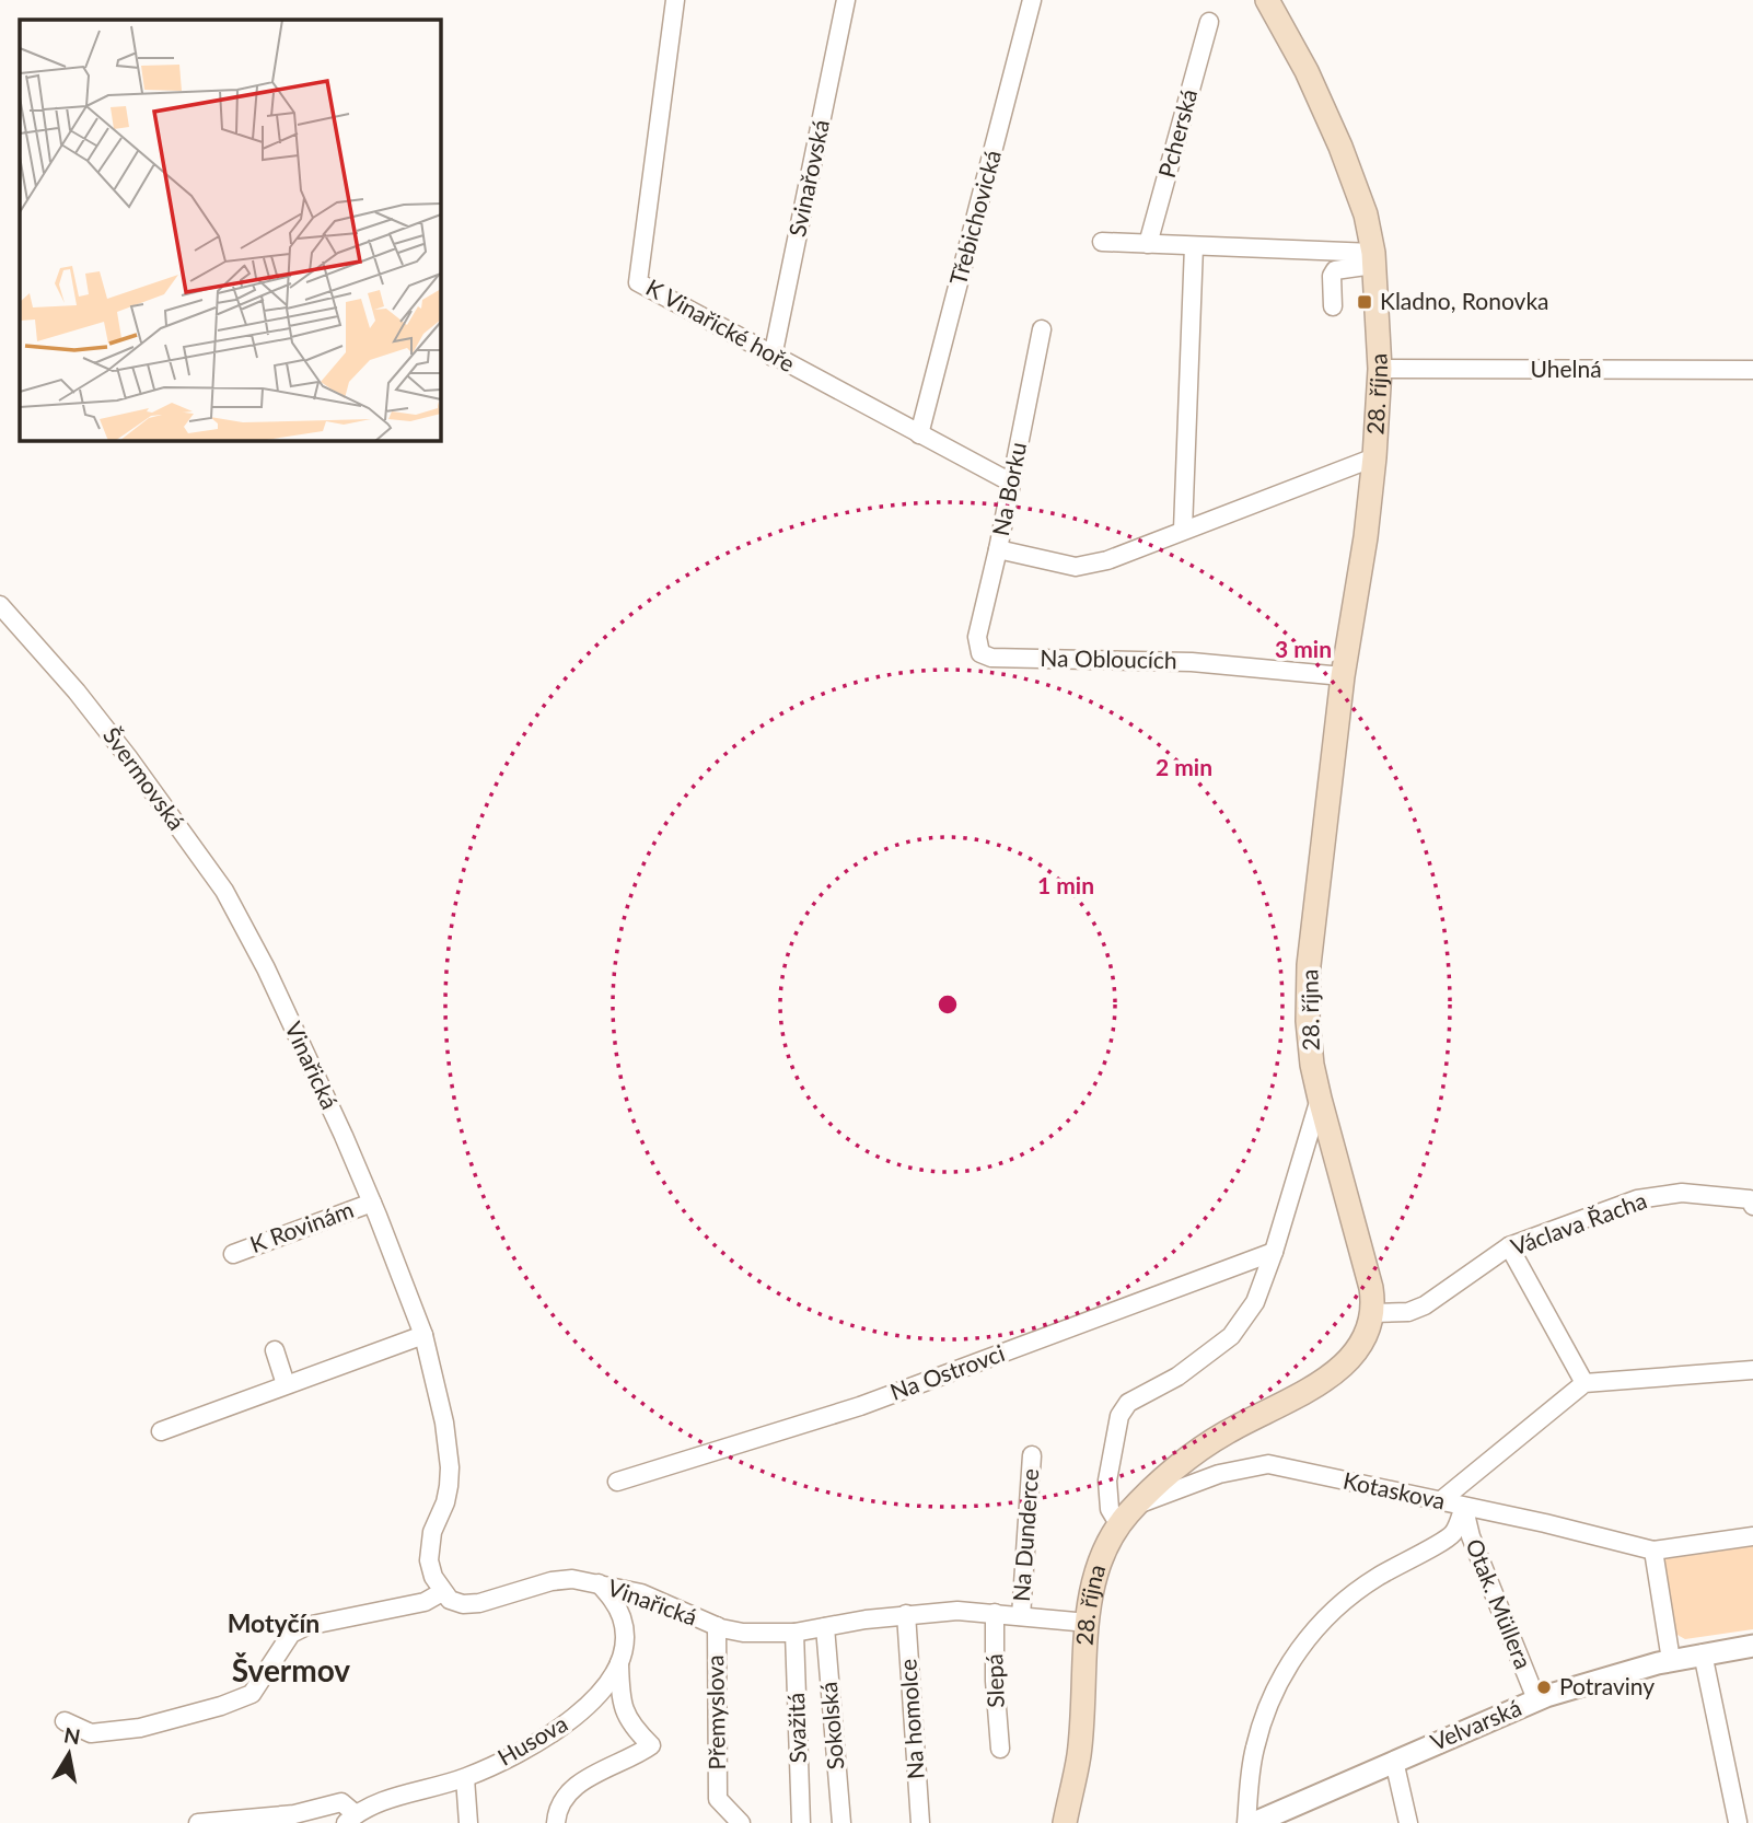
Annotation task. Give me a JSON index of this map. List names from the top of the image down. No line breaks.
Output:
{"streets":{"main road":["28. října"],"street":["Pcherská","Svinařovská","Třebichovická","K Vinařické hoře","Uhelná","Na Borku","Na Obloucích","Švermovská","Vinařická","Václava Řacha","K Rovinám","Na Ostrovci","Kotaskova","Na Dunderce","Otak. Müllera","Slepá","Přemyslova","Na homolce","Sokolská","Velvarská","Svažitá","Husova"]},"crossings":[["Svinařovská","K Vinařické hoře"],["Třebichovická","K Vinařické hoře"],["K Vinařické hoře","Na Borku"],["Uhelná","28. října"],["28. října","Na Borku"],["28. října","Na Obloucích"],["28. října","Vinařická"],["28. října","Václava Řacha"],["28. října","Kotaskova"],["Na Borku","Na Obloucích"],["Švermovská","Vinařická"],["Vinařická","K Rovinám"],["Vinařická","Na Dunderce"],["Vinařická","Slepá"],["Vinařická","Přemyslova"],["Vinařická","Na homolce"],["Vinařická","Sokolská"],["Vinařická","Svažitá"],["Vinařická","Husova"],["Kotaskova","Otak. Müllera"],["Otak. Müllera","Velvarská"]],"districts":["Motyčín","Švermov"],"places":{"transit":["Kladno, Ronovka"],"other":["Potraviny"]},"north":"top","rings":["3 min","2 min","1 min"]}
